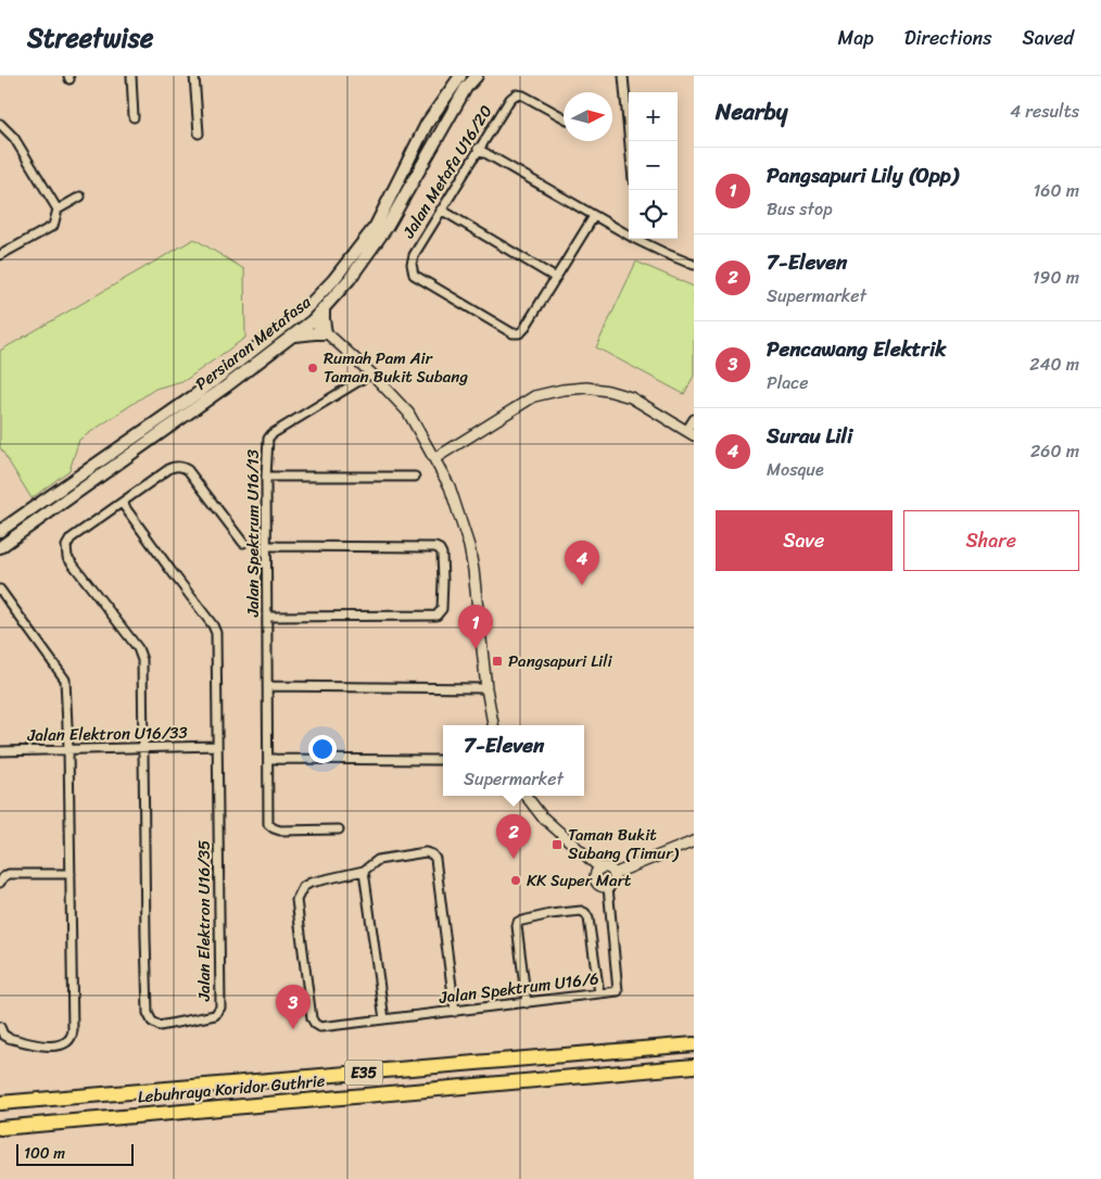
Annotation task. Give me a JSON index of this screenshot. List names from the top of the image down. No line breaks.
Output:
{"streets":{"highway":["E35","Lebuhraya Koridor Guthrie"],"main road":["Persiaran Metafasa"],"street":["Jalan Metafa U16/20","Jalan Spektrum U16/13","Jalan Elektron U16/33","Jalan Elektron U16/35","Jalan Spektrum U16/6"]},"crossings":[["Jalan Elektron U16/33","Jalan Elektron U16/35"]],"places":{"other":["Rumah Pam Air Taman Bukit Subang","KK Super Mart"],"transit":["Pangsapuri Lili","Taman Bukit Subang (Timur)"]},"scale_bar":"100 m","north":"right","page":{"header":"Streetwise","nav":["Map","Directions","Saved"],"heading":["Nearby","4 results"],"map_buttons":["+","−"],"list":[{"mark":"1","name":"Pangsapuri Lily (Opp)","note":"Bus stop","value":"160 m"},{"mark":"2","name":"7-Eleven","note":"Supermarket","value":"190 m"},{"mark":"3","name":"Pencawang Elektrik","note":"Place","value":"240 m"},{"mark":"4","name":"Surau Lili","note":"Mosque","value":"260 m"}],"buttons":["Save","Share"],"pins":["4","1","2","3"],"popup":["7-Eleven","Supermarket"],"scale":"100 m"}}
